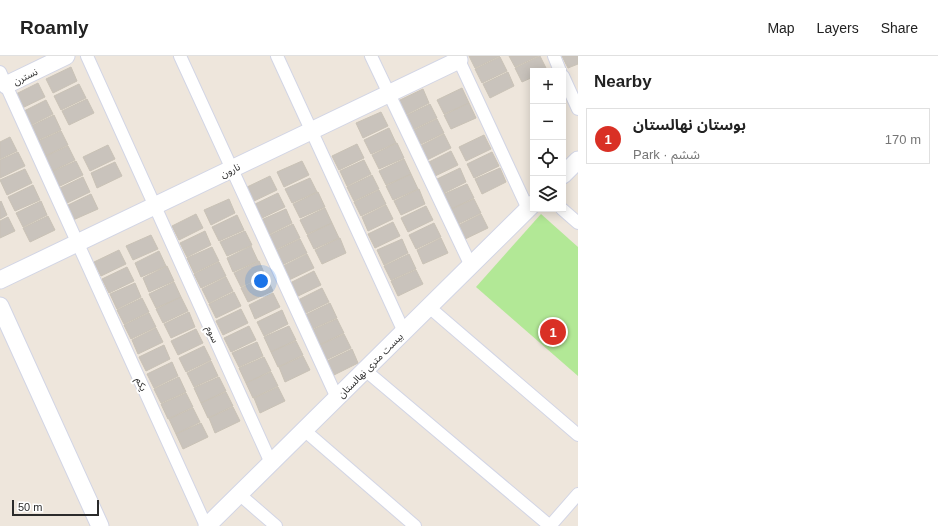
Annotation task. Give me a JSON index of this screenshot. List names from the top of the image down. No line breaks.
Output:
{"streets":{"street":["نسترن","نارون","سوم","بیست متری نهالستان","یکم"]},"crossings":[["نسترن","یکم"],["نارون","سوم"],["نارون","یکم"],["سوم","بیست متری نهالستان"],["بیست متری نهالستان","یکم"]],"scale_bar":"50 m","page":{"header":"Roamly","nav":["Map","Layers","Share"],"heading":"Nearby","map_buttons":["+","−"],"list":[{"mark":"1","name":"بوستان نهالستان","note":"Park · ششم","value":"170 m"}],"pins":"1","scale":"50 m"}}
